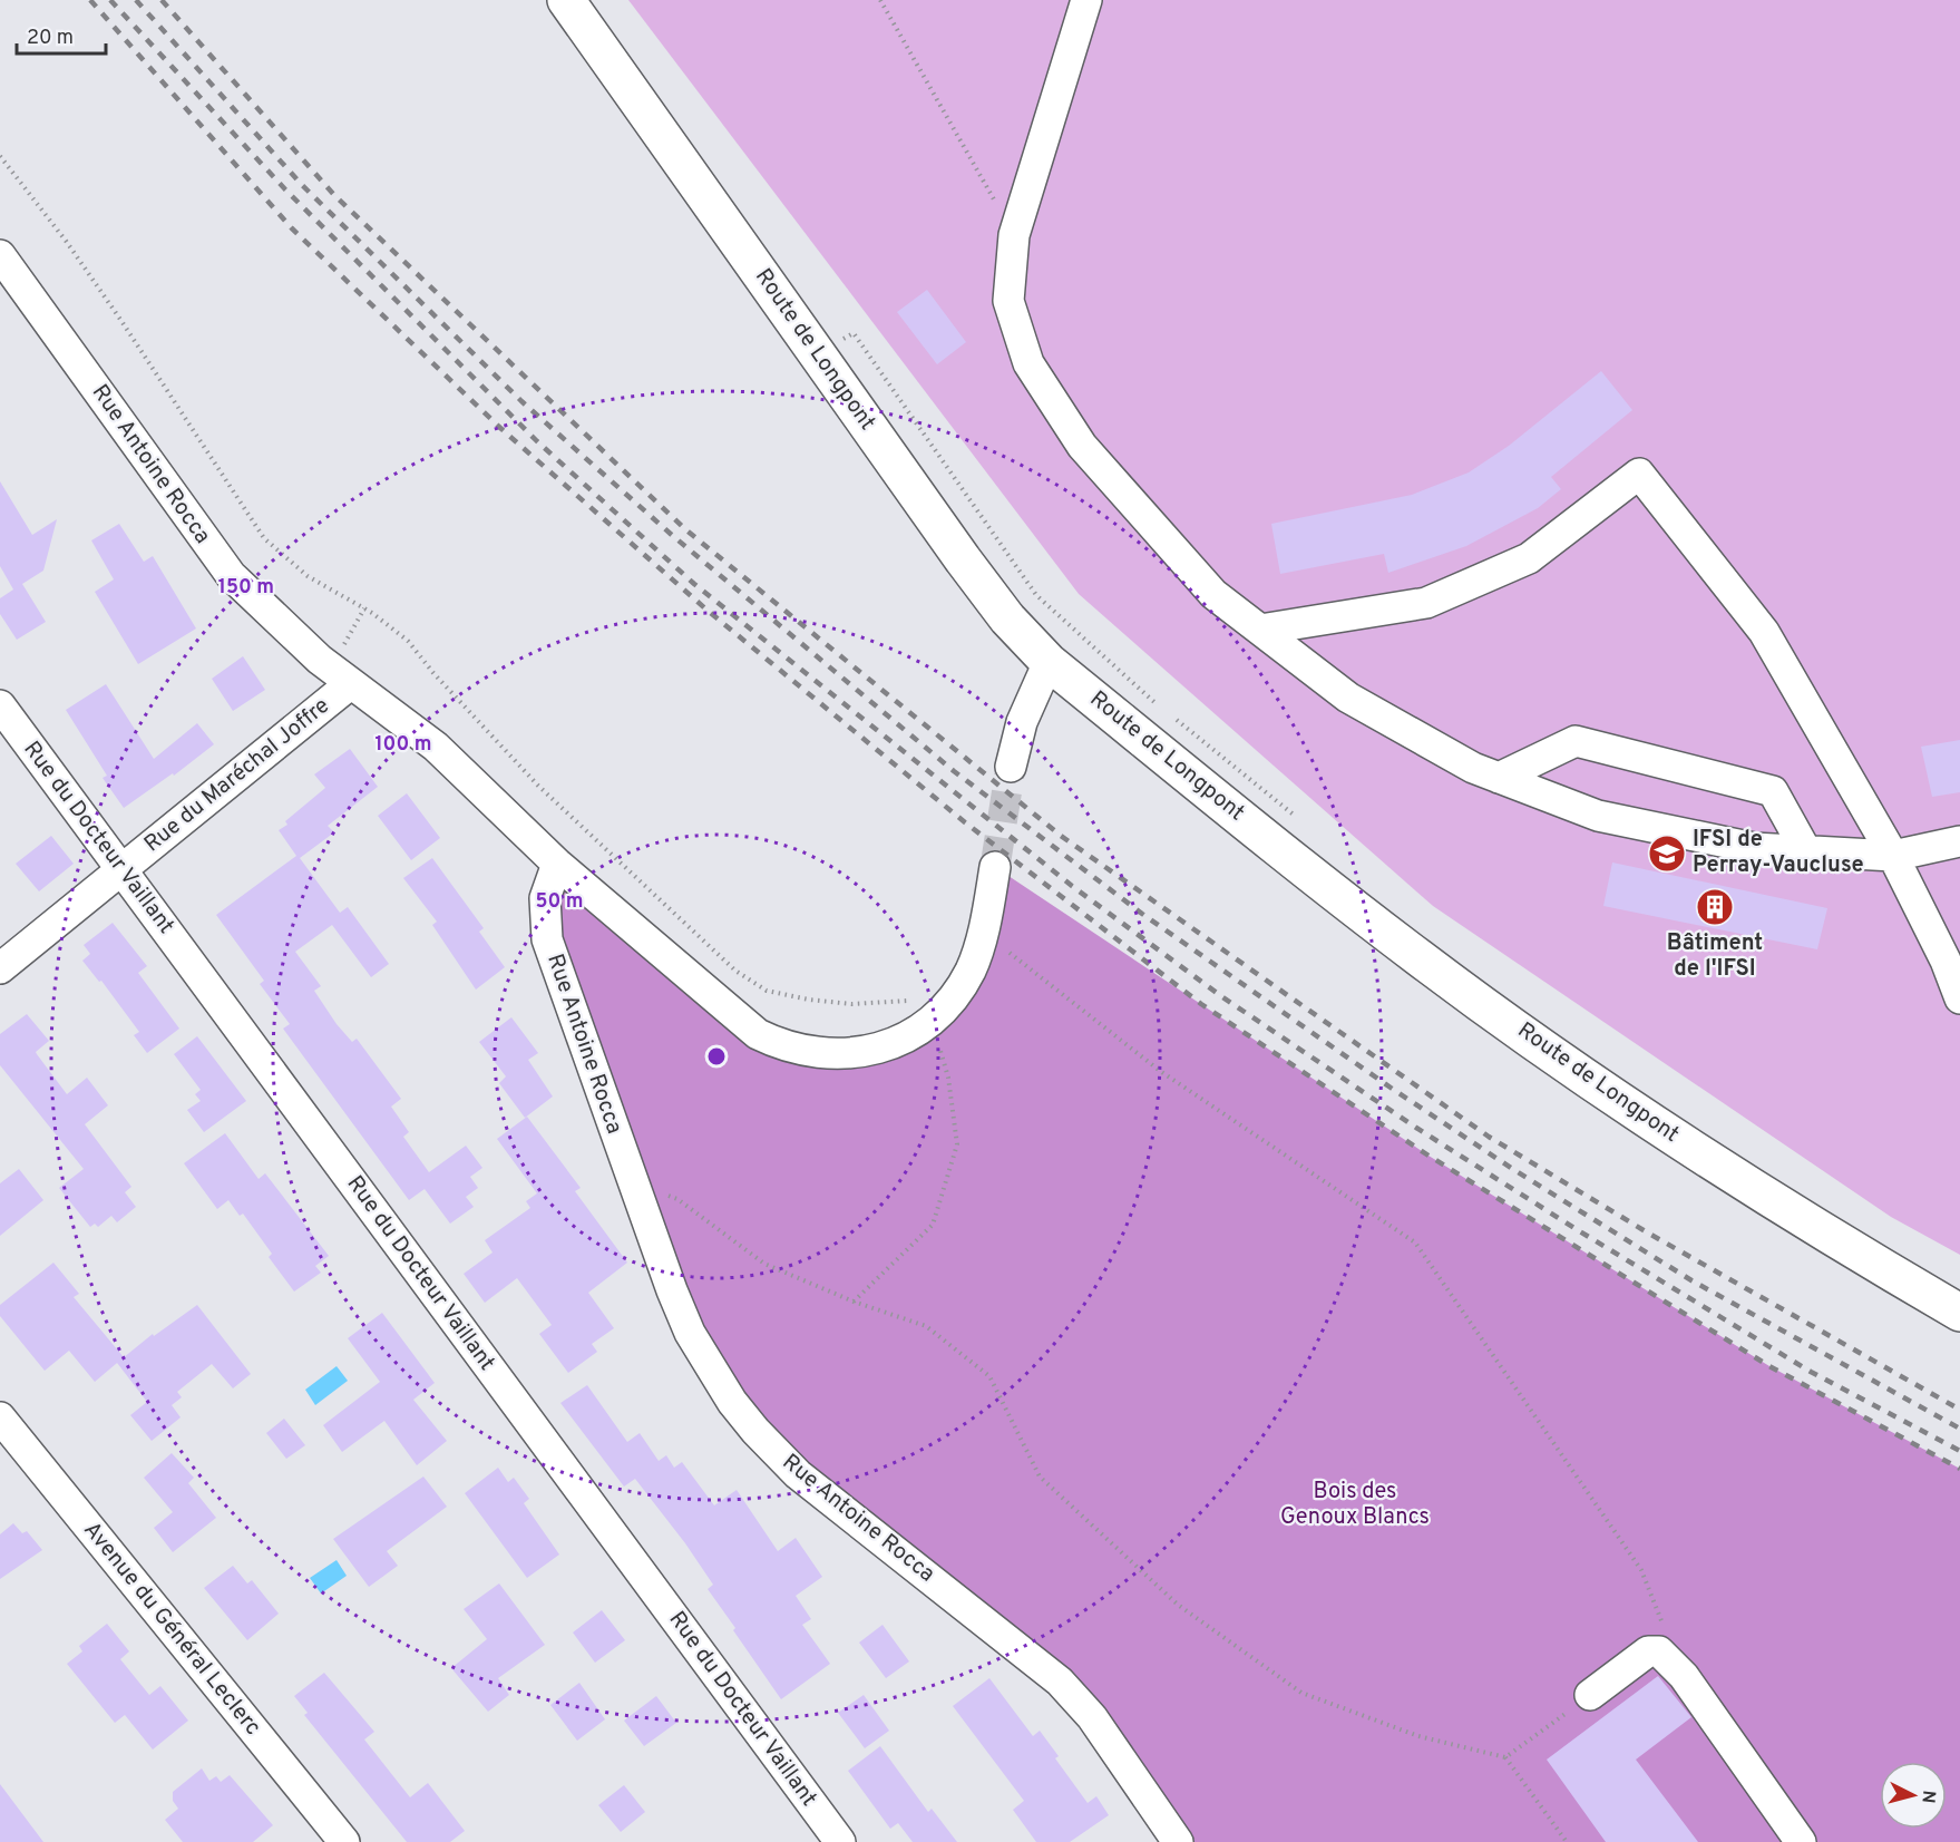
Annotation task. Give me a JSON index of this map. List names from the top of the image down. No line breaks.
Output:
{"streets":{"main road":["Route de Longpont"],"street":["Rue Antoine Rocca","Rue du Maréchal Joffre","Rue du Docteur Vaillant","Avenue du Général Leclerc"]},"crossings":[["Rue Antoine Rocca","Rue du Maréchal Joffre"],["Rue du Maréchal Joffre","Rue du Docteur Vaillant"]],"parks":["Bois des Genoux Blancs"],"places":{"school or university":["IFSI de Perray-Vaucluse"],"building":["Bâtiment de l'IFSI"]},"scale_bar":"20 m","north":"right","rings":["150 m","100 m","50 m"]}
